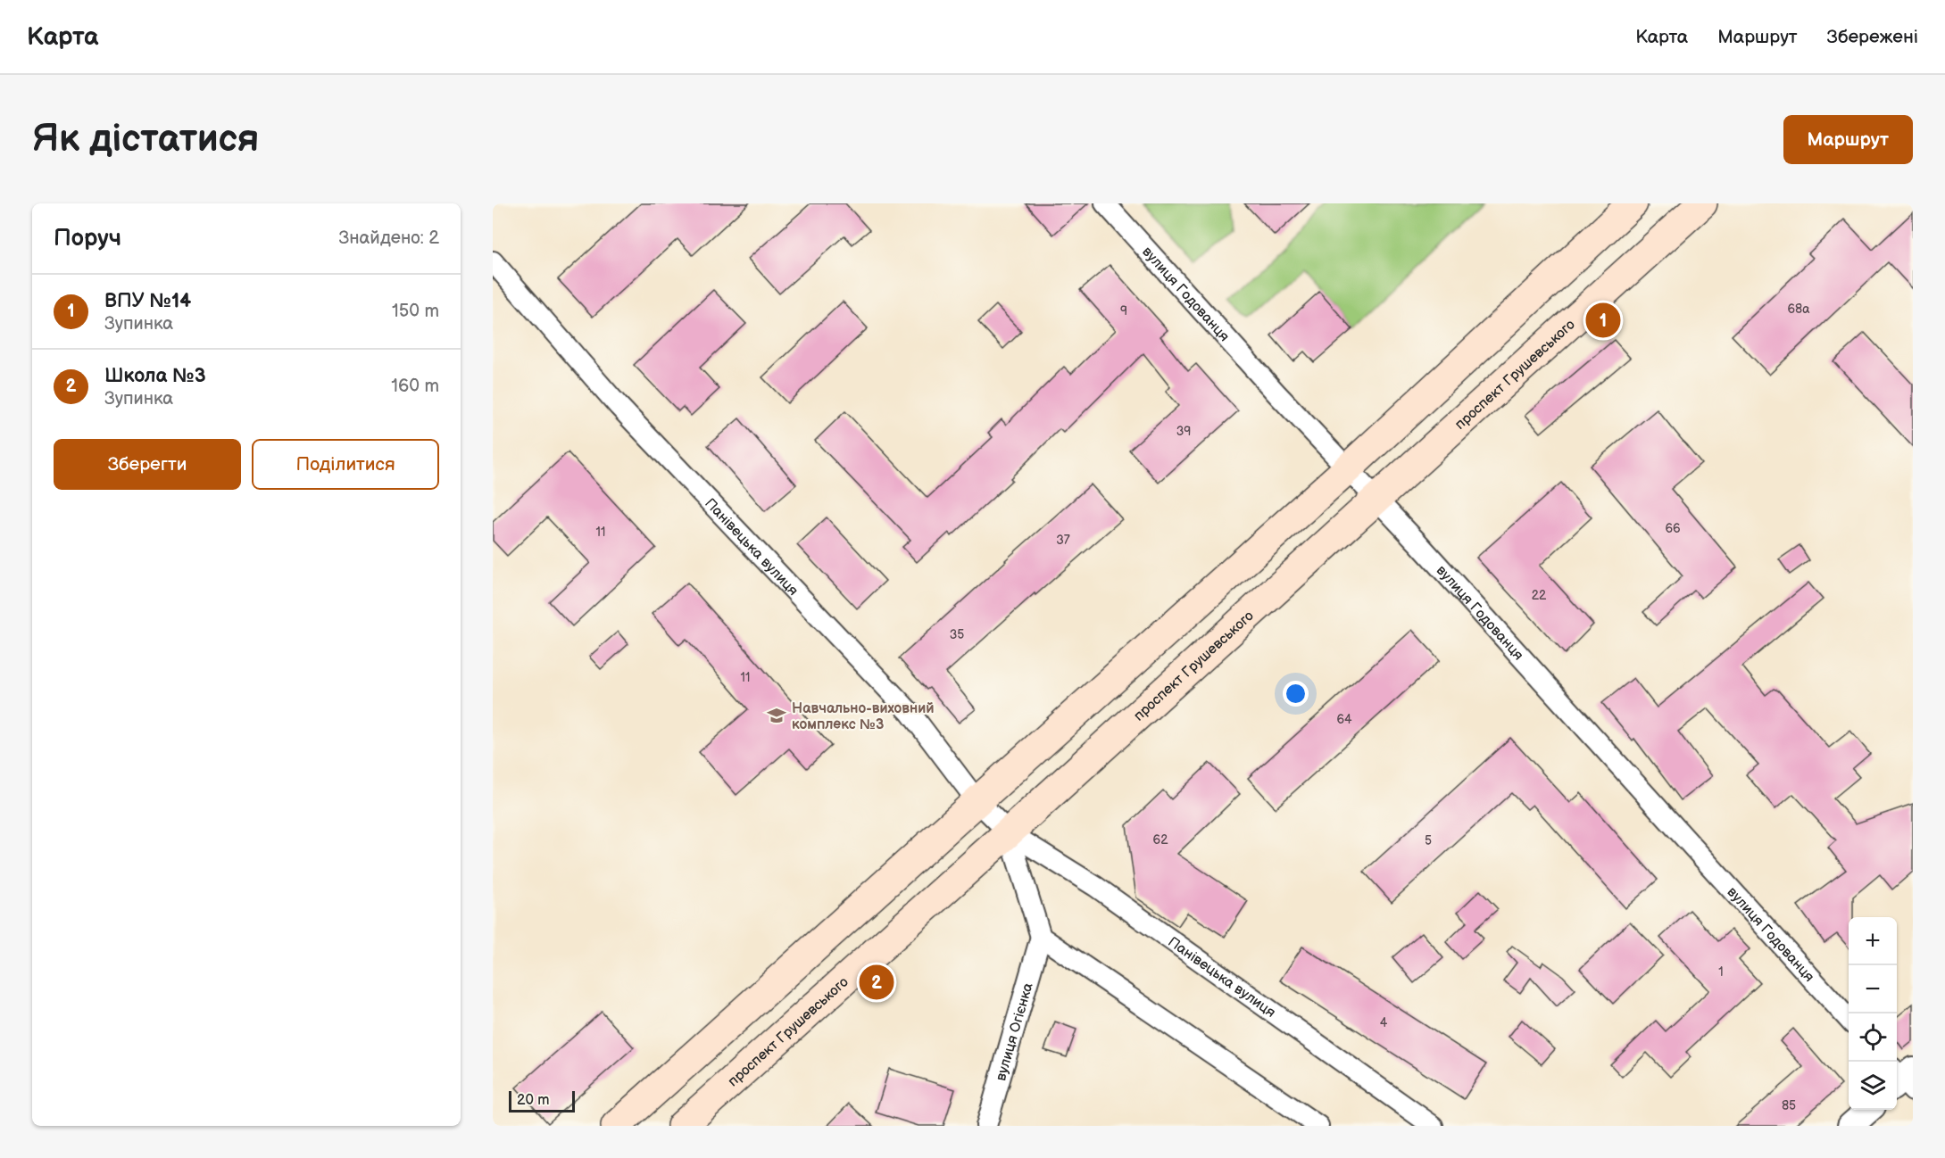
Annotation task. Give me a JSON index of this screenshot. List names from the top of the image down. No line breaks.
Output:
{"streets":{"main road":["проспект Грушевського"],"street":["вулиця Годованця","Панівецька вулиця","вулиця Огієнка"]},"crossings":[["вулиця Годованця","проспект Грушевського"],["проспект Грушевського","Панівецька вулиця"],["Панівецька вулиця","вулиця Огієнка"]],"places":{"school or university":["Навчально-виховний комплекс №3"]},"house_numbers":["68а","9","39","66","11","37","22","35","11","64","62","5","1","4","85"],"scale_bar":"20 m","page":{"header":"Карта","nav":["Карта","Маршрут","Збережені"],"buttons":["Маршрут",["Зберегти","Поділитися"]],"title":"Як дістатися","heading":["Поруч","Знайдено: 2"],"list":[{"mark":"1","name":"ВПУ №14","note":"Зупинка","value":"150 m"},{"mark":"2","name":"Школа №3","note":"Зупинка","value":"160 m"}],"pins":["1","2"],"map_buttons":["+","−"],"scale":"20 m"}}
